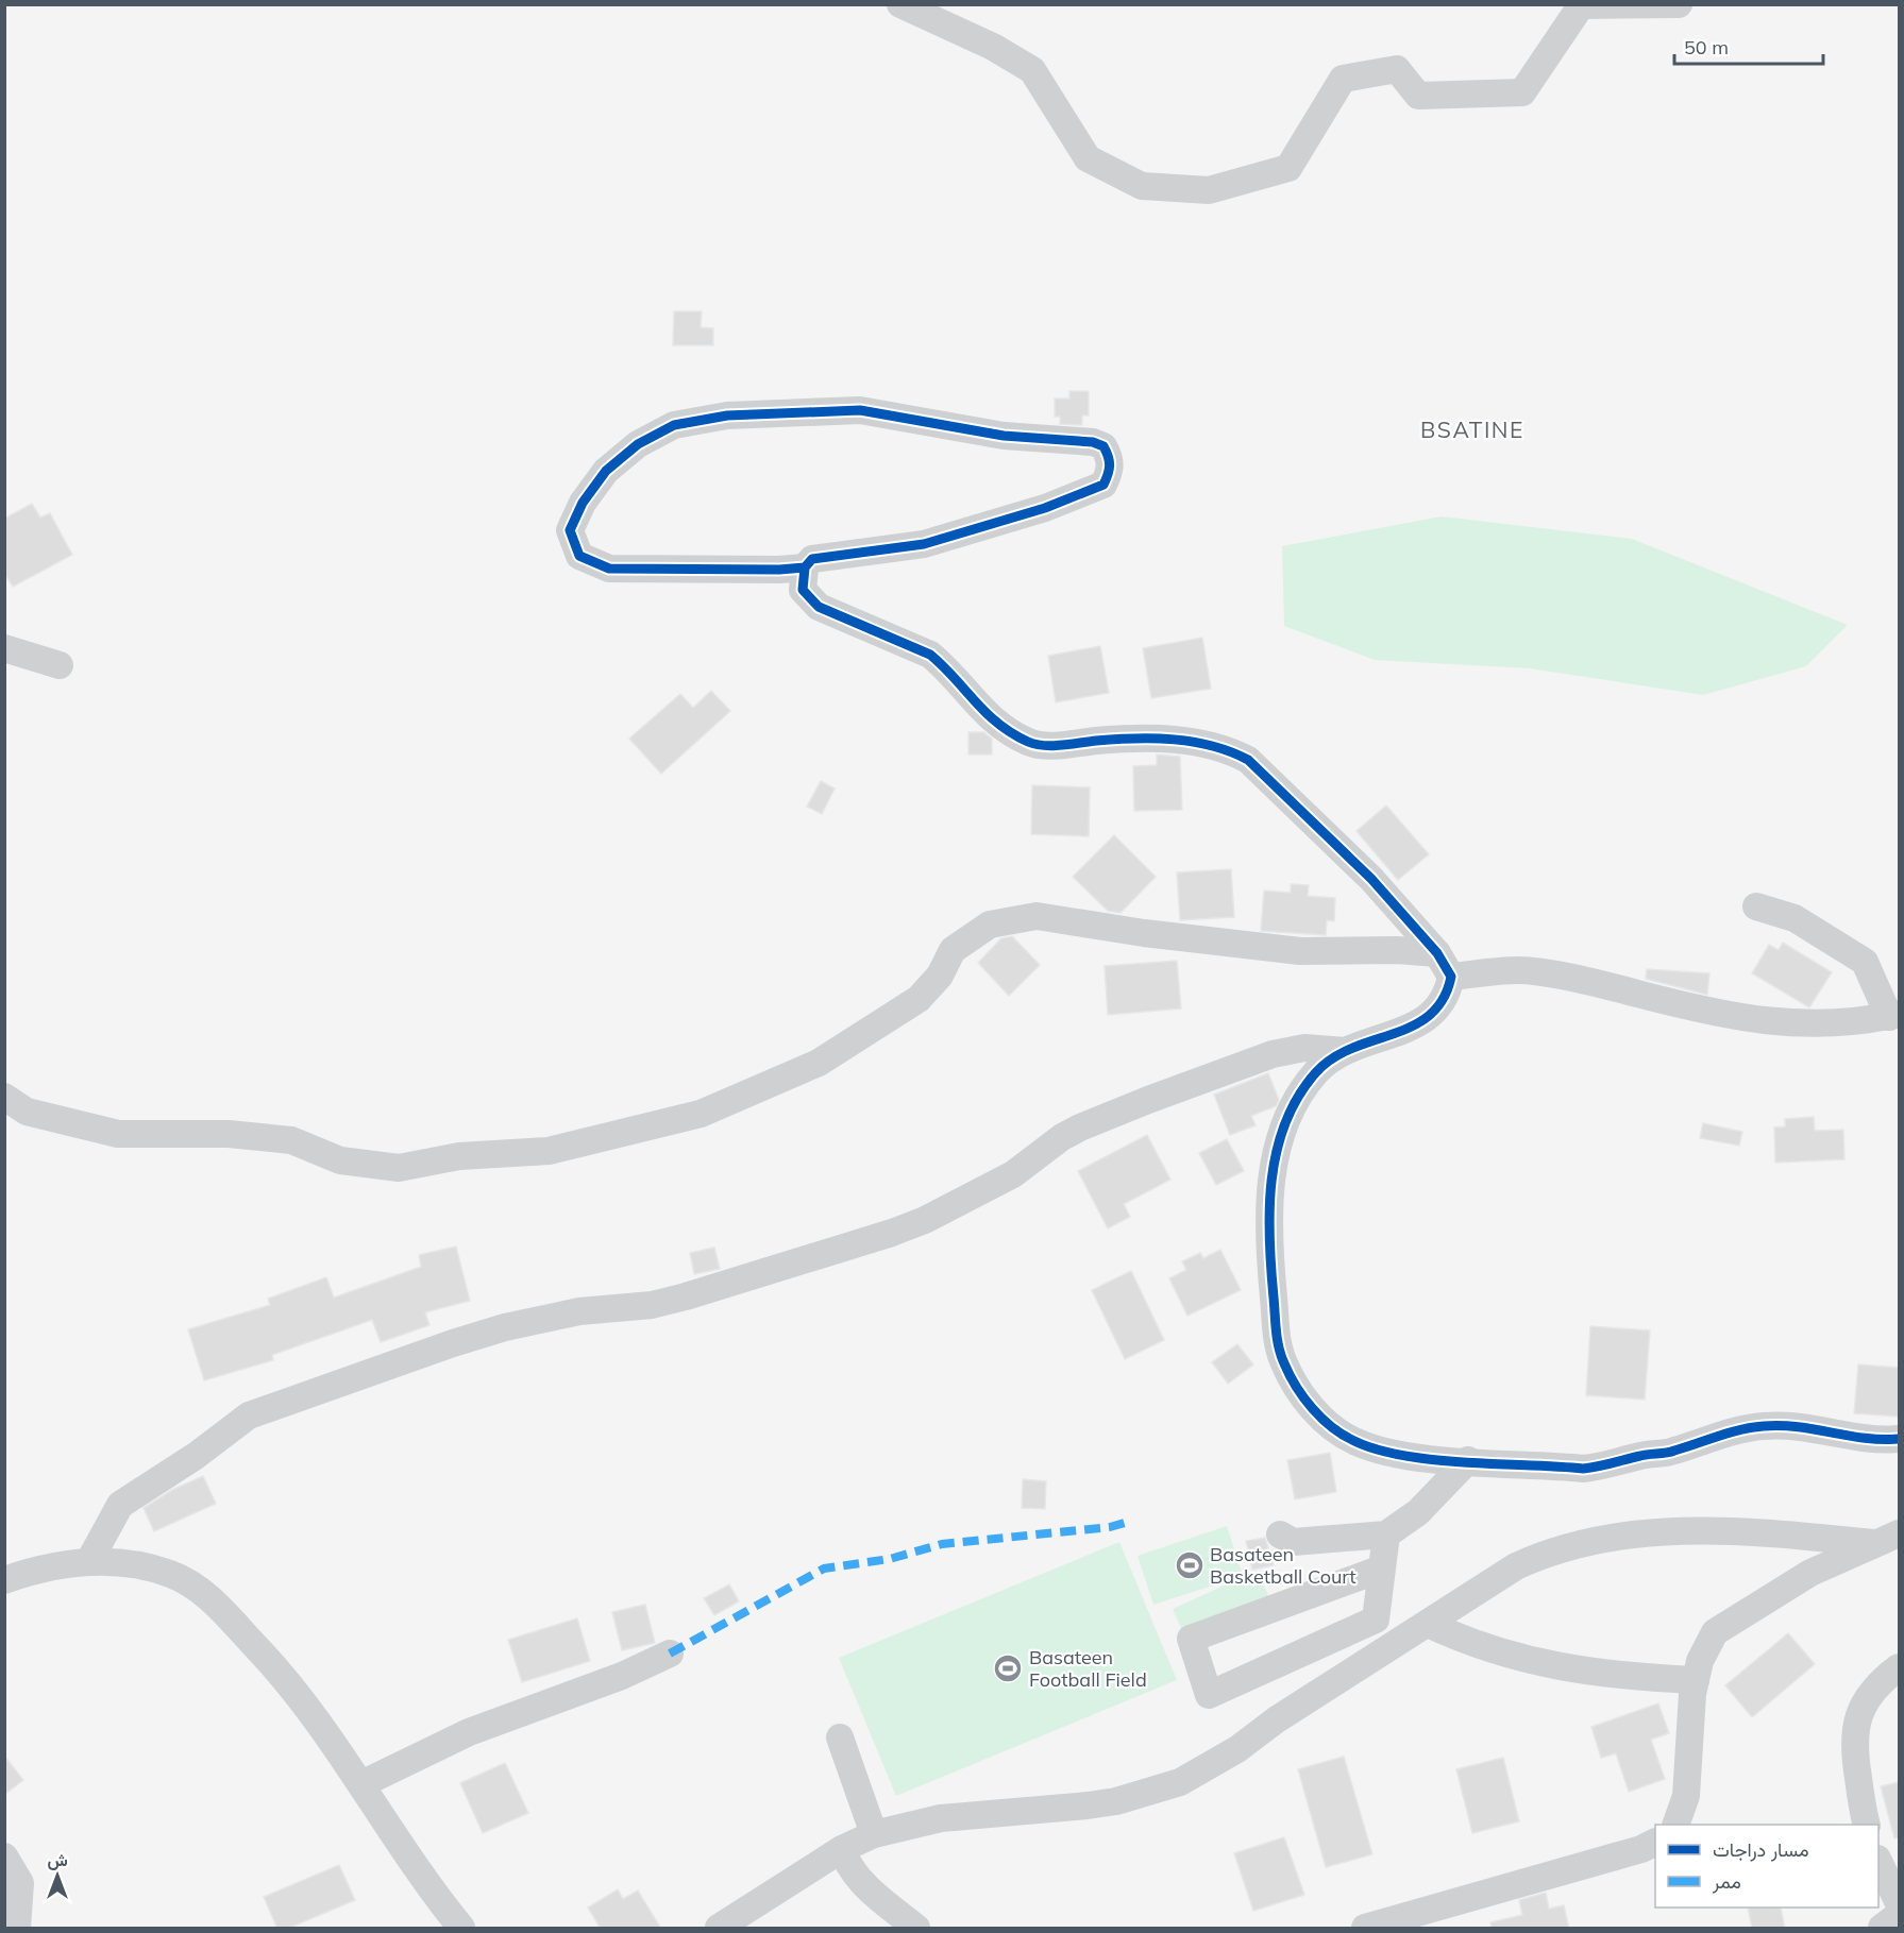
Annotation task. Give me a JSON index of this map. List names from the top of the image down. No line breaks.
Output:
{"districts":["BSATINE"],"places":{"sports":["Basateen Basketball Court","Basateen Football Field"]},"legend":["مسار دراجات","ممر"],"scale_bar":"50 m","north":"top"}
